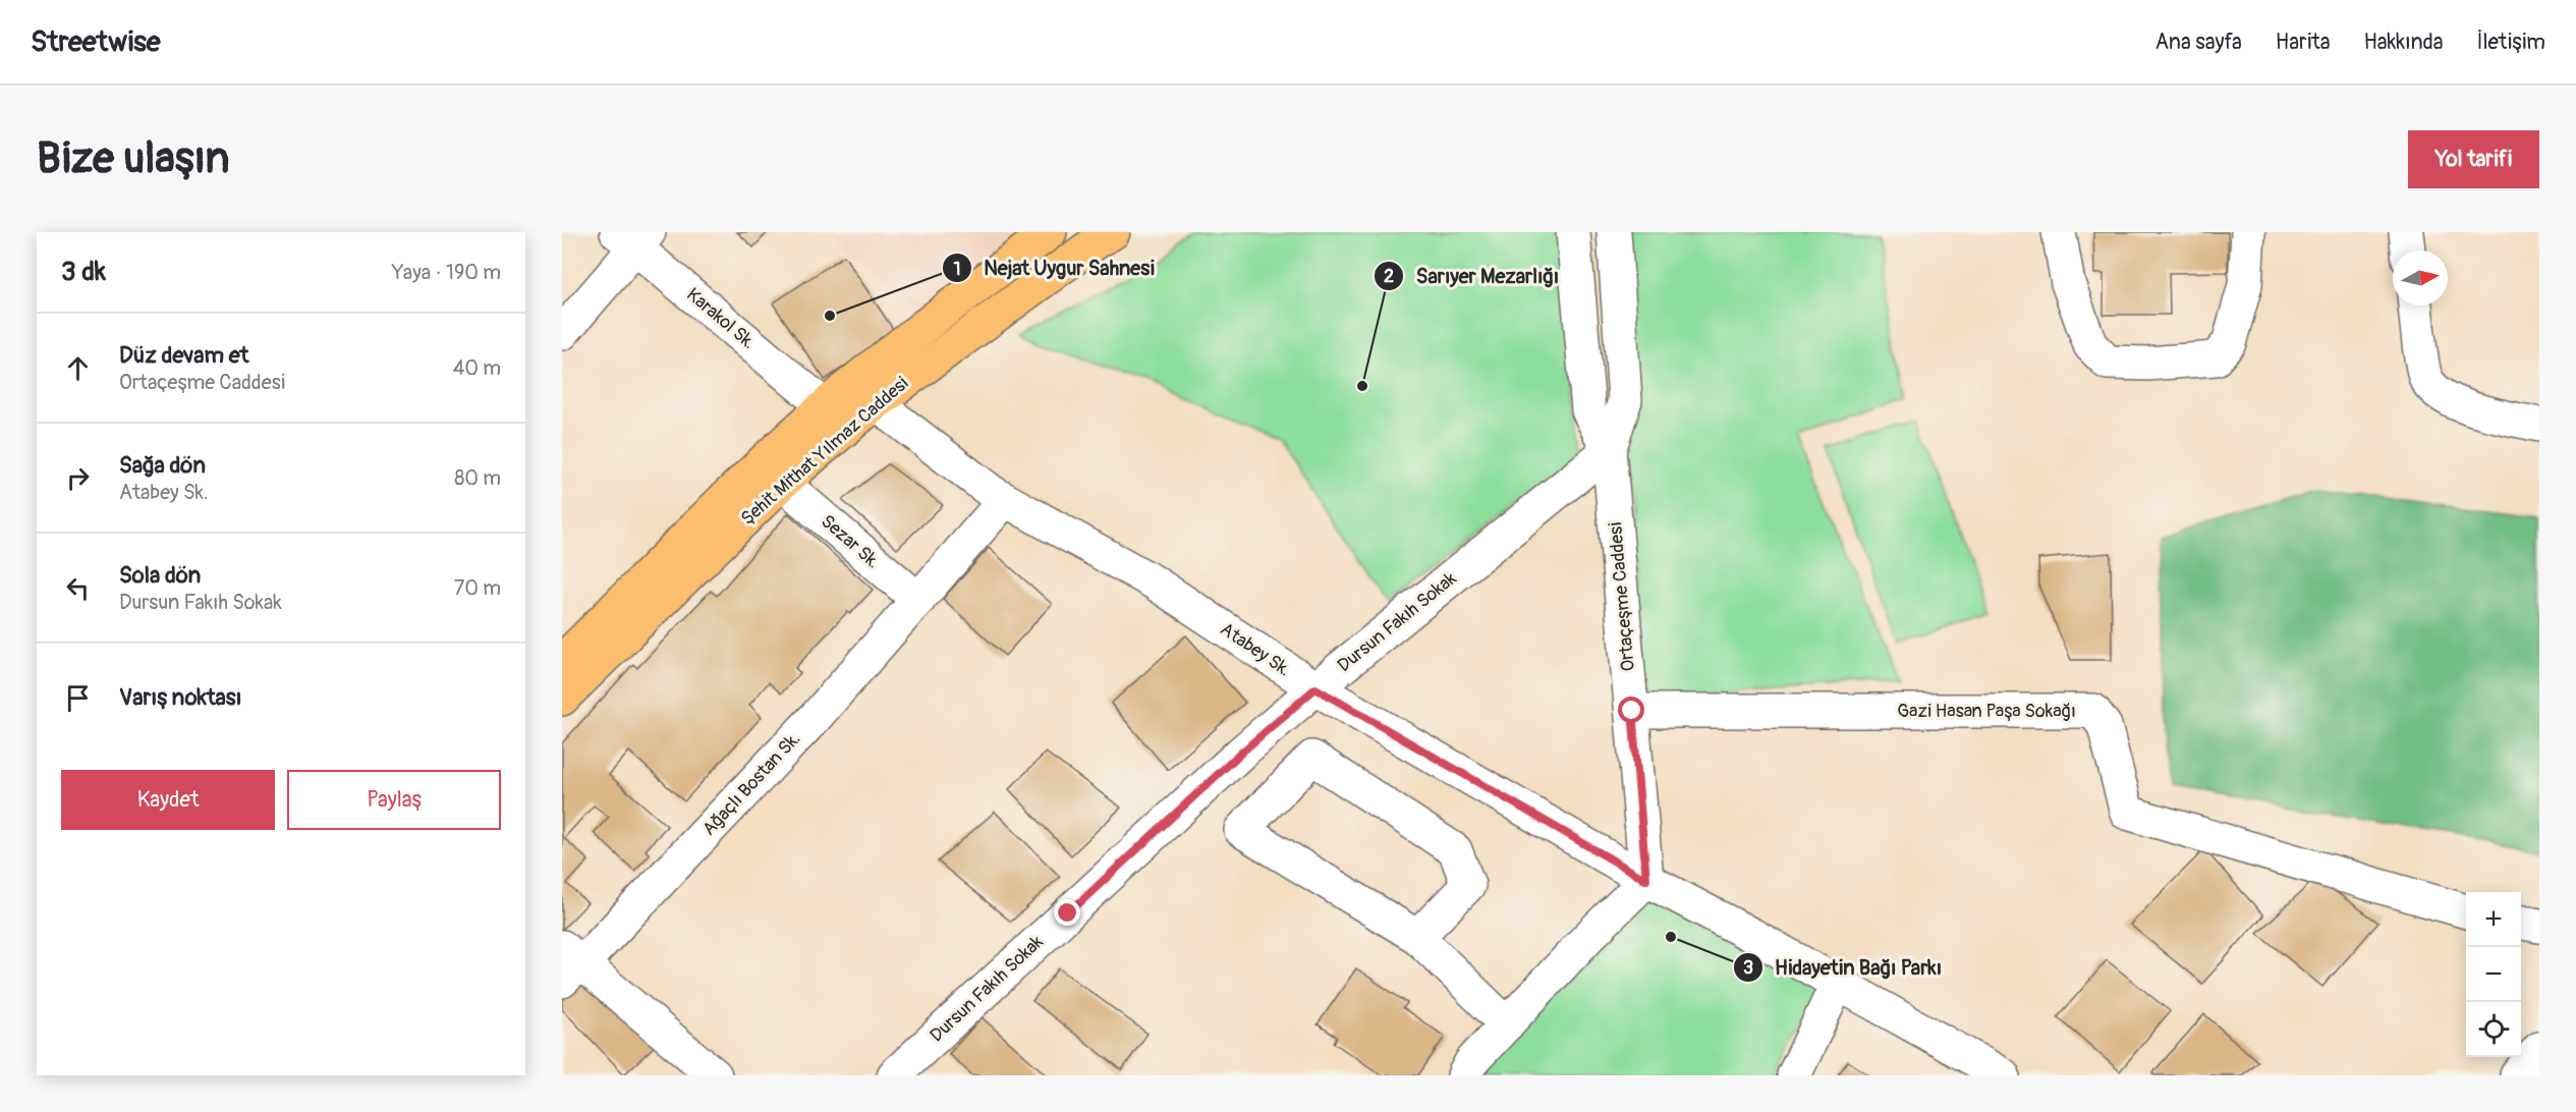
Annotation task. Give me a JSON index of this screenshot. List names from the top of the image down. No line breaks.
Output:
{"streets":{"main road":["Şehit Mithat Yılmaz Caddesi"],"street":["Karakol Sk.","Sezar Sk.","Ortaçeşme Caddesi","Dursun Fakıh Sokak","Atabey Sk.","Gazi Hasan Paşa Sokağı","Ağaçlı Bostan Sk."]},"crossings":[["Karakol Sk.","Şehit Mithat Yılmaz Caddesi"],["Şehit Mithat Yılmaz Caddesi","Sezar Sk."],["Şehit Mithat Yılmaz Caddesi","Atabey Sk."],["Sezar Sk.","Ağaçlı Bostan Sk."],["Ortaçeşme Caddesi","Dursun Fakıh Sokak"],["Ortaçeşme Caddesi","Atabey Sk."],["Ortaçeşme Caddesi","Gazi Hasan Paşa Sokağı"],["Dursun Fakıh Sokak","Atabey Sk."],["Atabey Sk.","Ağaçlı Bostan Sk."]],"places":["Nejat Uygur Sahnesi","Sarıyer Mezarlığı","Hidayetin Bağı Parkı"],"north":"right","page":{"header":"Streetwise","nav":["Ana sayfa","Harita","Hakkında","İletişim"],"buttons":["Yol tarifi",["Kaydet","Paylaş"]],"title":"Bize ulaşın","heading":["3 dk","Yaya · 190 m"],"list":[["Düz devam et","Ortaçeşme Caddesi","40 m"],["Sağa dön","Atabey Sk.","80 m"],["Sola dön","Dursun Fakıh Sokak","70 m"],"Varış noktası"],"map_buttons":["+","−"]}}
